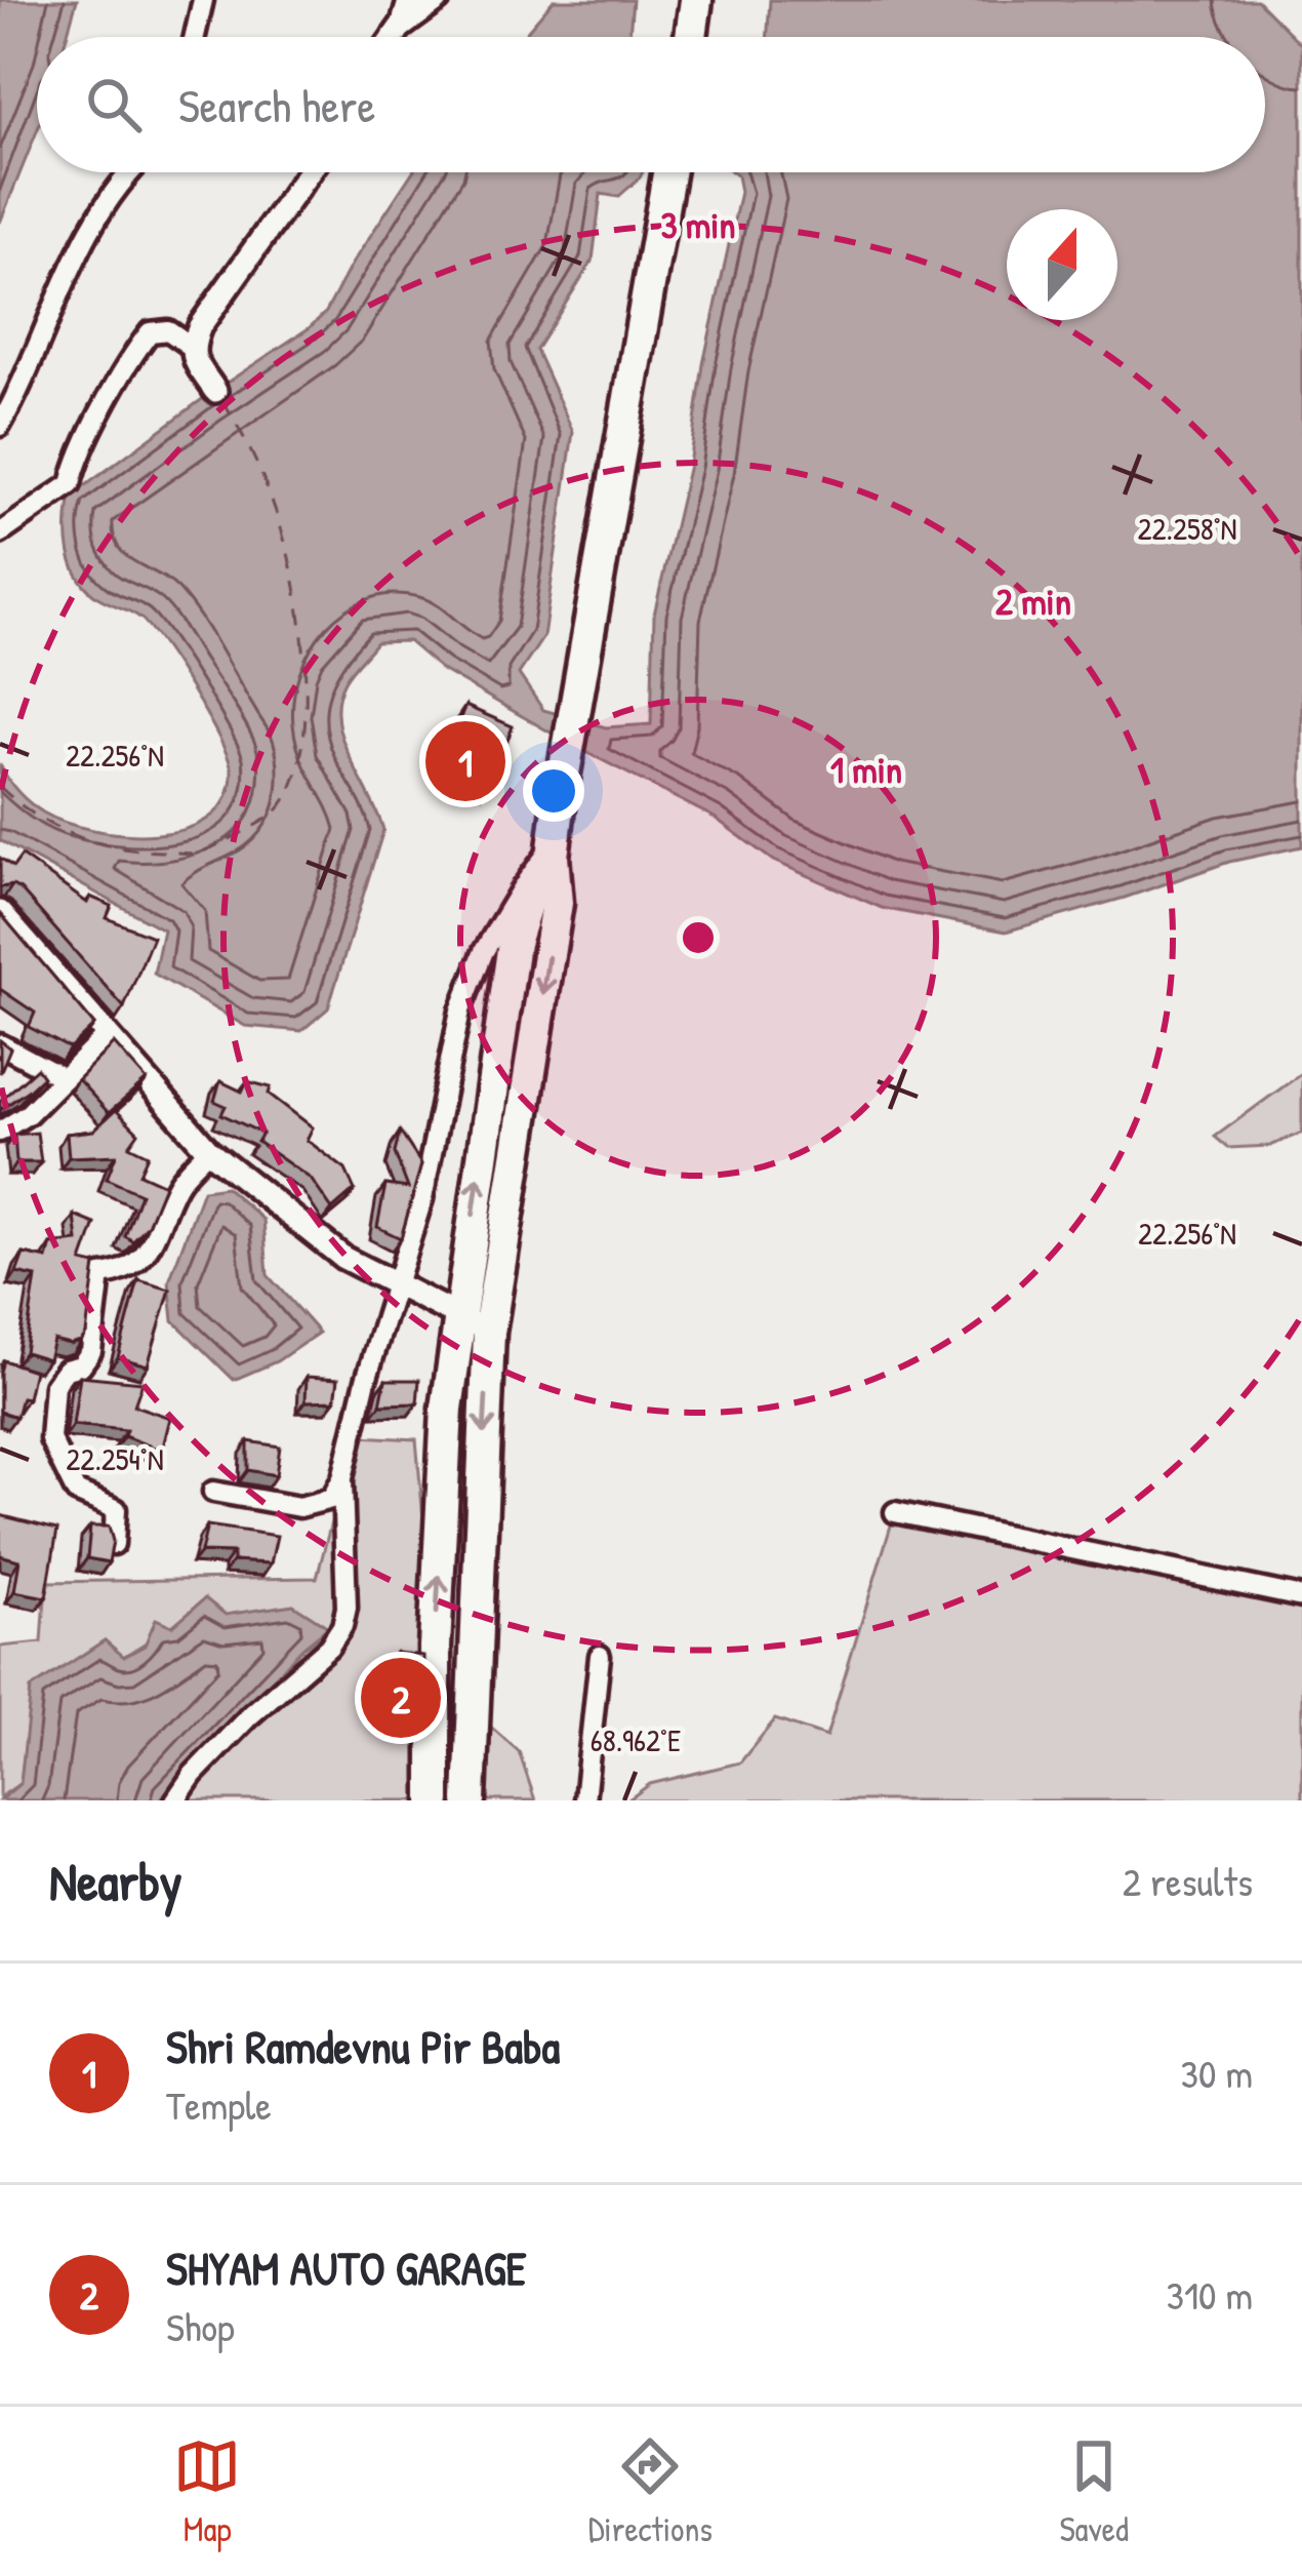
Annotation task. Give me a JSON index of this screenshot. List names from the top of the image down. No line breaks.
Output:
{"north":"top","page":{"search":"Search here","pins":["1","2"],"heading":["Nearby","2 results"],"list":[{"mark":"1","name":"Shri Ramdevnu Pir Baba","note":"Temple","value":"30 m"},{"mark":"2","name":"SHYAM AUTO GARAGE","note":"Shop","value":"310 m"}],"nav":["Map","Directions","Saved"]},"coordinates":["22.258°N","22.256°N","22.254°N","68.962°E"],"rings":["3 min","2 min","1 min"]}
